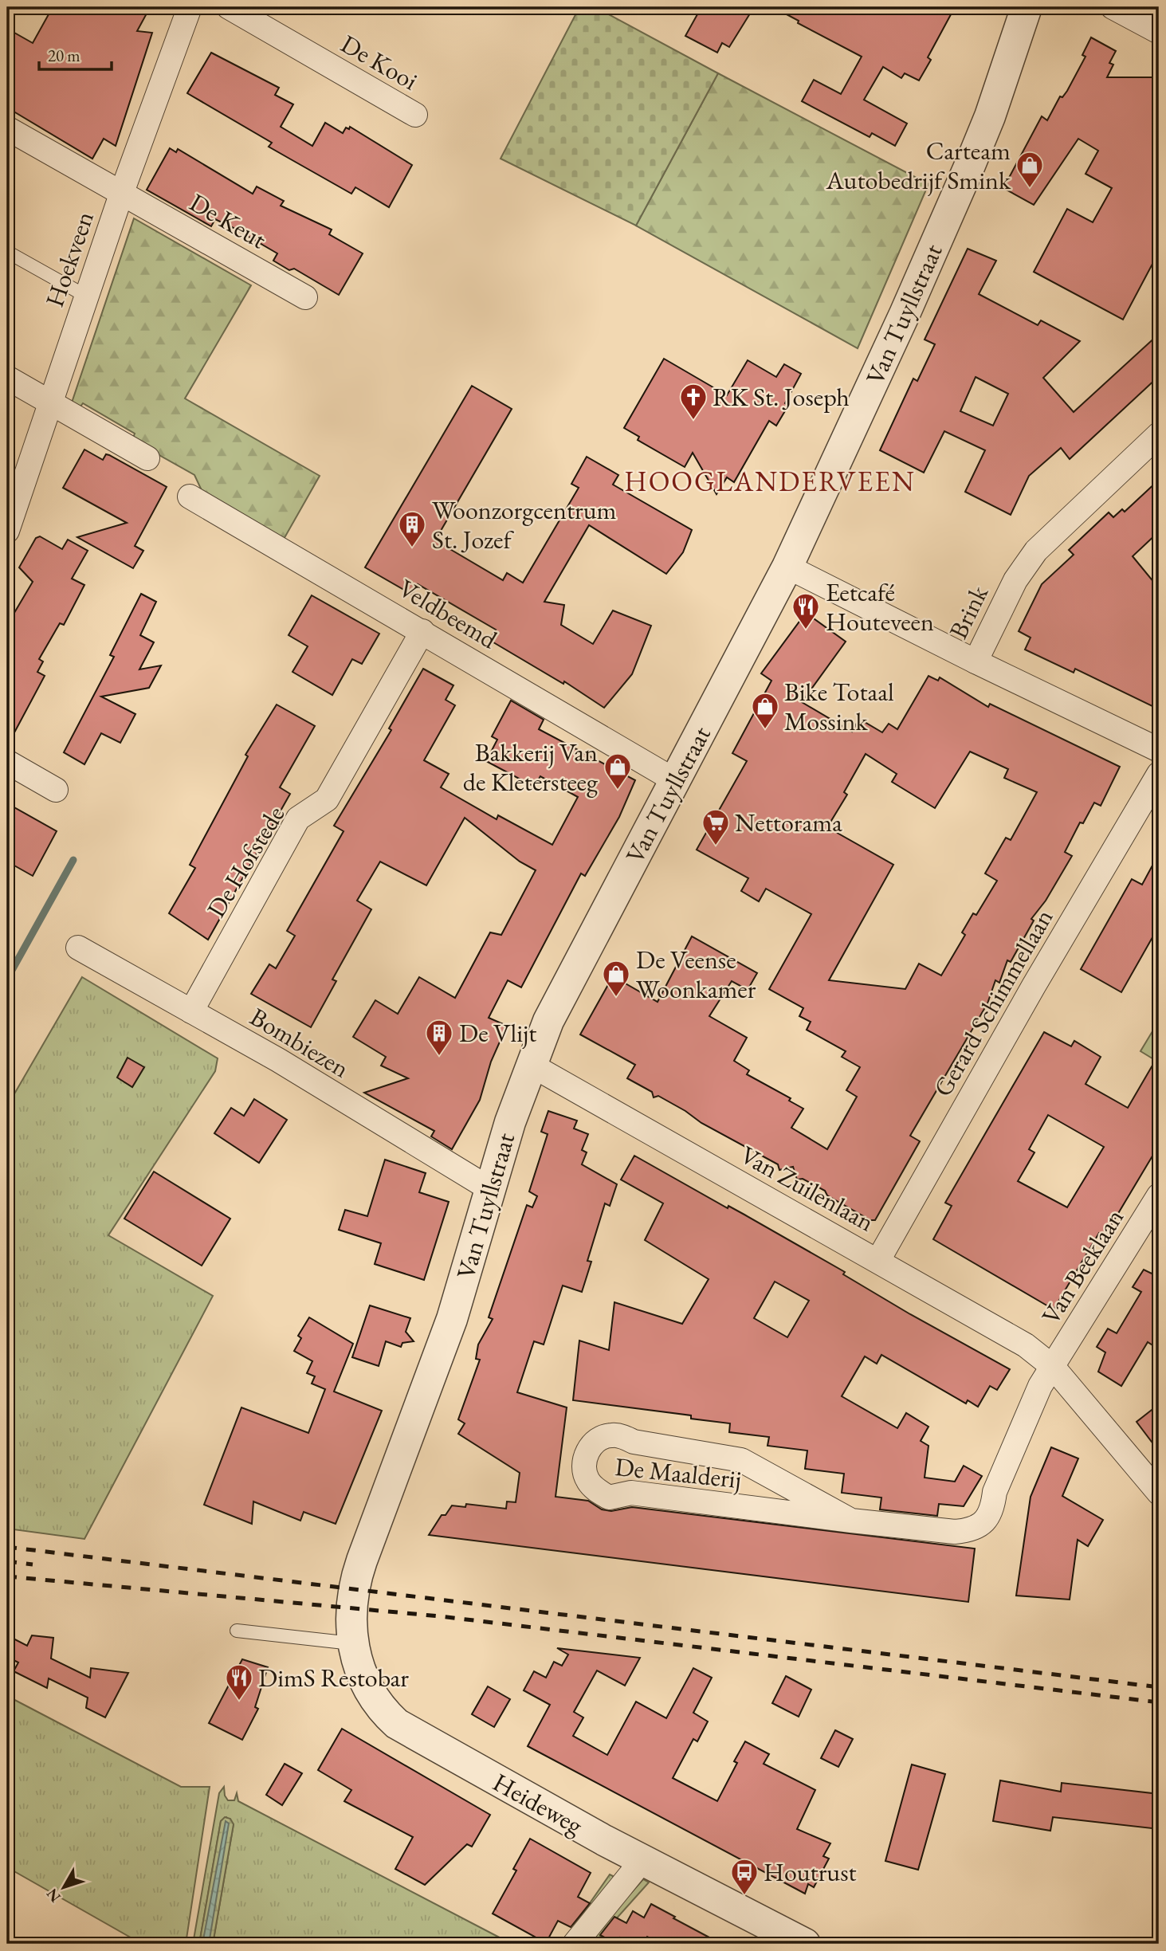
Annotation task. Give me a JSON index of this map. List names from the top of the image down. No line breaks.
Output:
{"streets":{"street":["De Kooi","De Keut","Hoekveen","Van Tuyllstraat","Brink","Veldbeemd","De Hofstede","Gerard Schimmellaan","Bombiezen","Van Zuilenlaan","Van Beeklaan","De Maalderij","Heideweg"]},"crossings":[["De Keut","Hoekveen"],["Van Tuyllstraat","Brink"],["Van Tuyllstraat","Veldbeemd"],["Van Tuyllstraat","Bombiezen"],["Van Tuyllstraat","Van Zuilenlaan"],["Van Tuyllstraat","Heideweg"],["Veldbeemd","De Hofstede"],["De Hofstede","Bombiezen"],["Gerard Schimmellaan","Van Zuilenlaan"],["Van Zuilenlaan","Van Beeklaan"],["Van Zuilenlaan","De Maalderij"],["Van Beeklaan","De Maalderij"]],"districts":["HOOGLANDERVEEN"],"places":{"shop":["Carteam Autobedrijf Smink","Bike Totaal Mossink","Bakkerij Van de Kletersteeg","De Veense Woonkamer"],"church":["RK St. Joseph"],"building":["Woonzorgcentrum St. Jozef","De Vlijt"],"restaurant":["Eetcafé Houteveen","DimS Restobar"],"supermarket":["Nettorama"],"bus stop":["Houtrust"]},"scale_bar":"20 m","north":"bottom left"}
